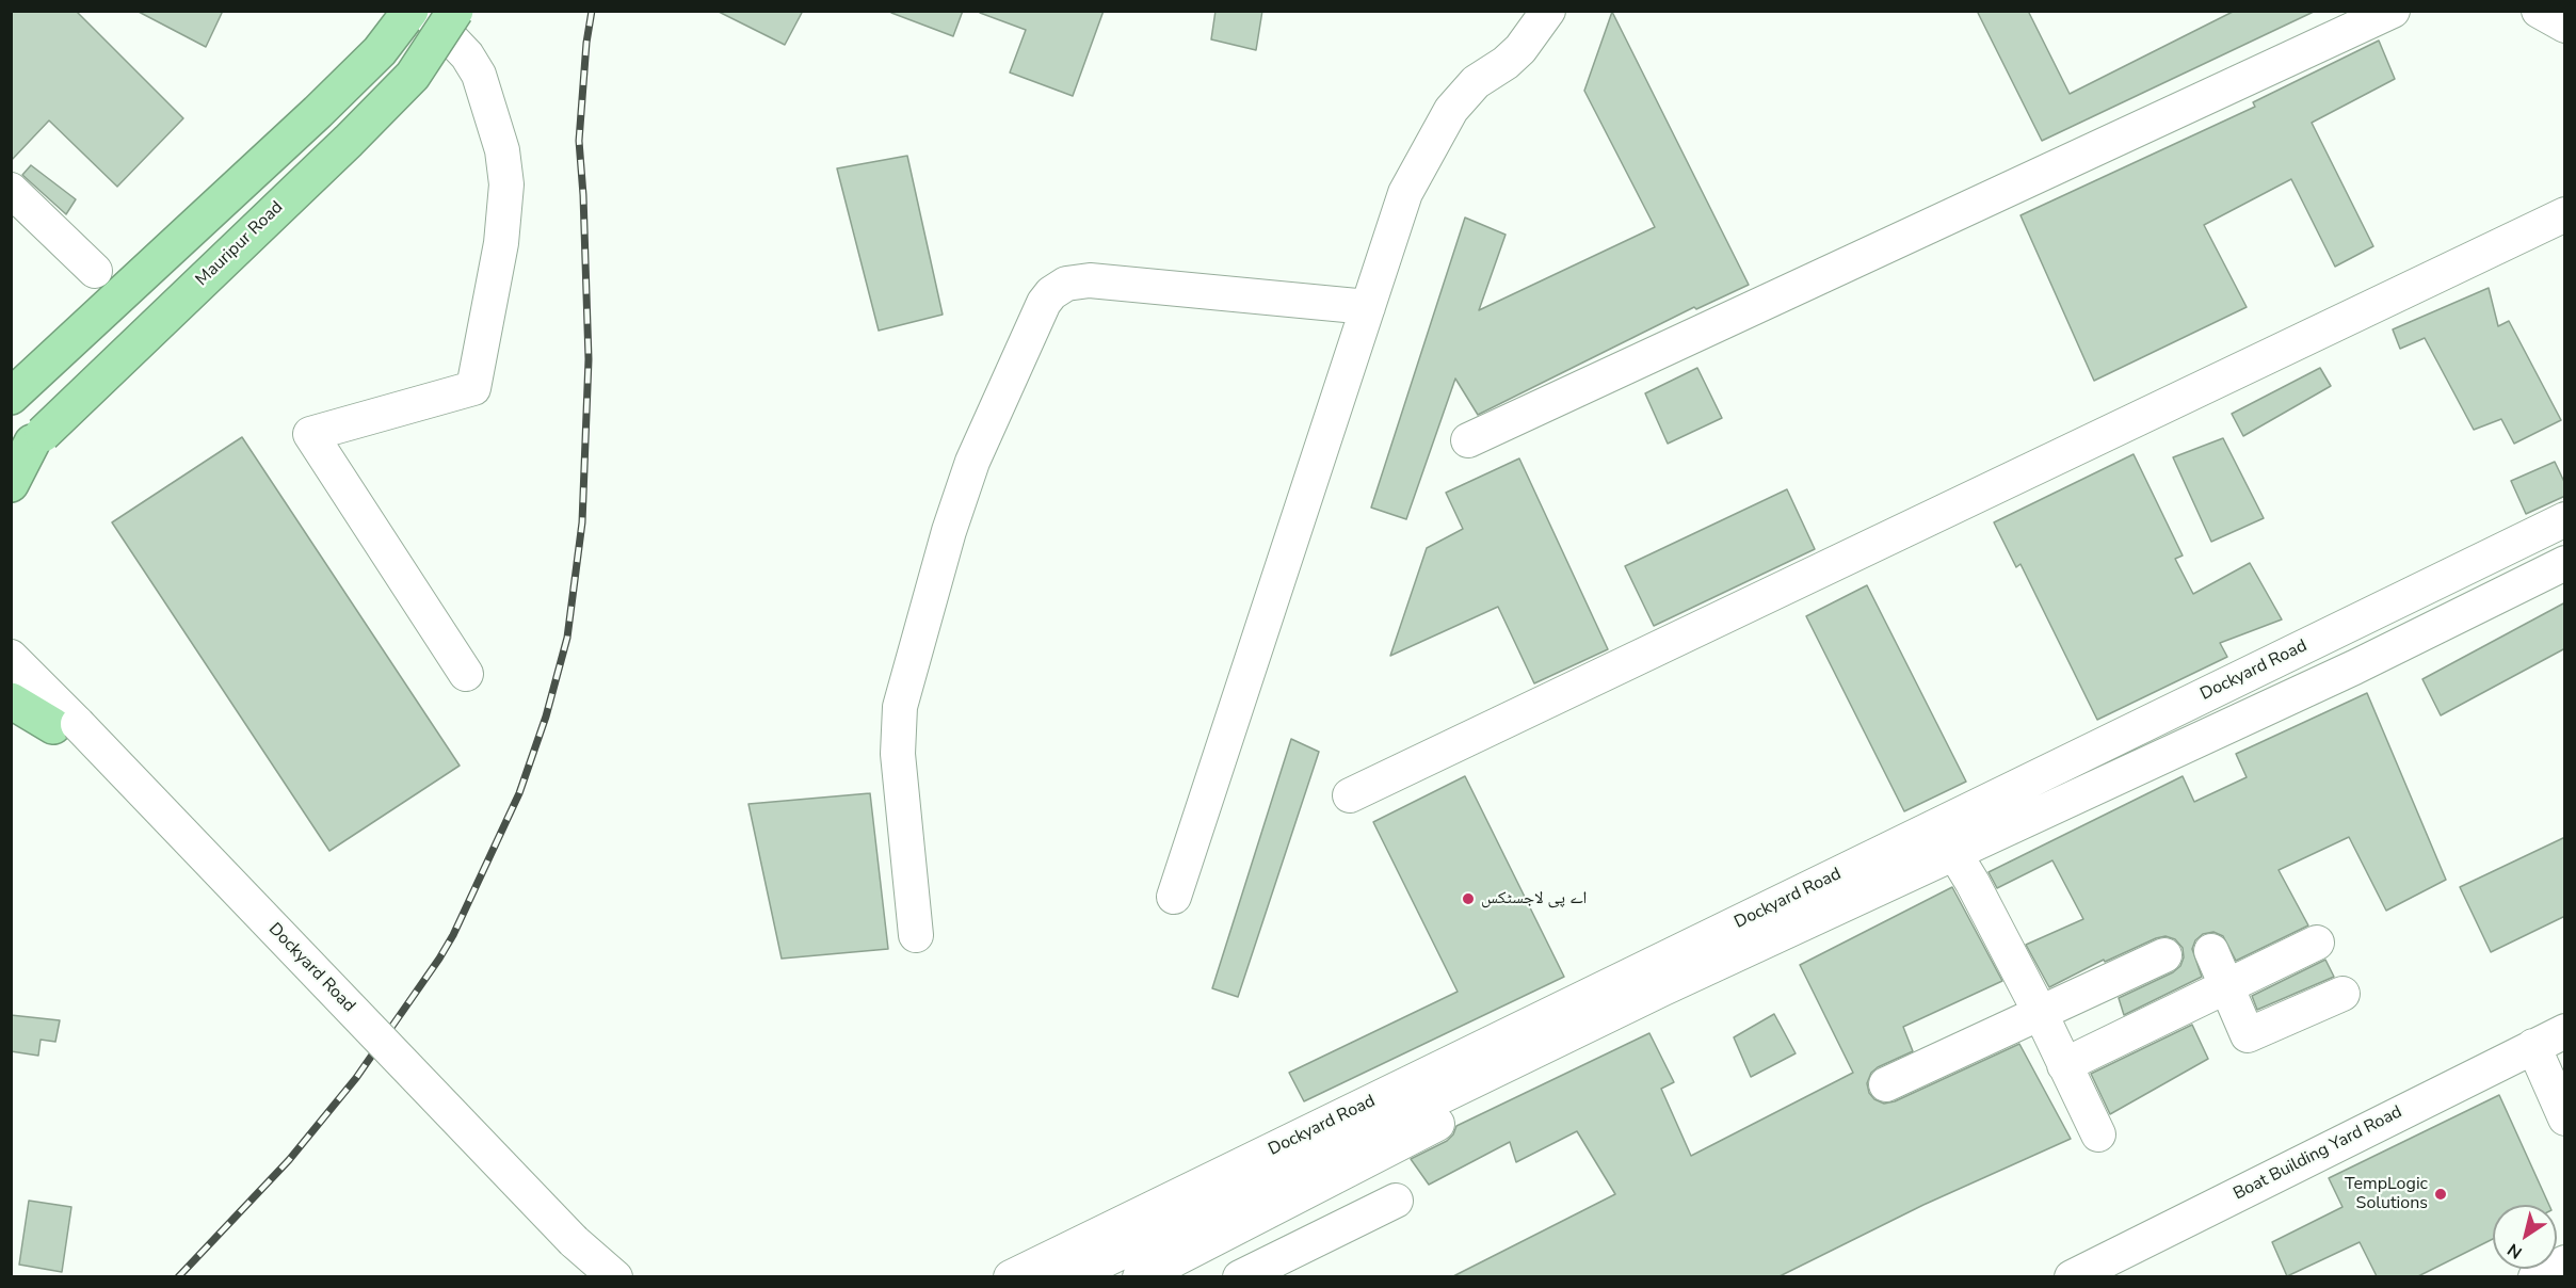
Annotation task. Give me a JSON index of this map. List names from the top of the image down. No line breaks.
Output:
{"streets":{"highway":["Mauripur Road"],"street":["Dockyard Road","Boat Building Yard Road"]},"places":["اے پی لاجسٹکس","TempLogic Solutions"],"north":"bottom left"}
